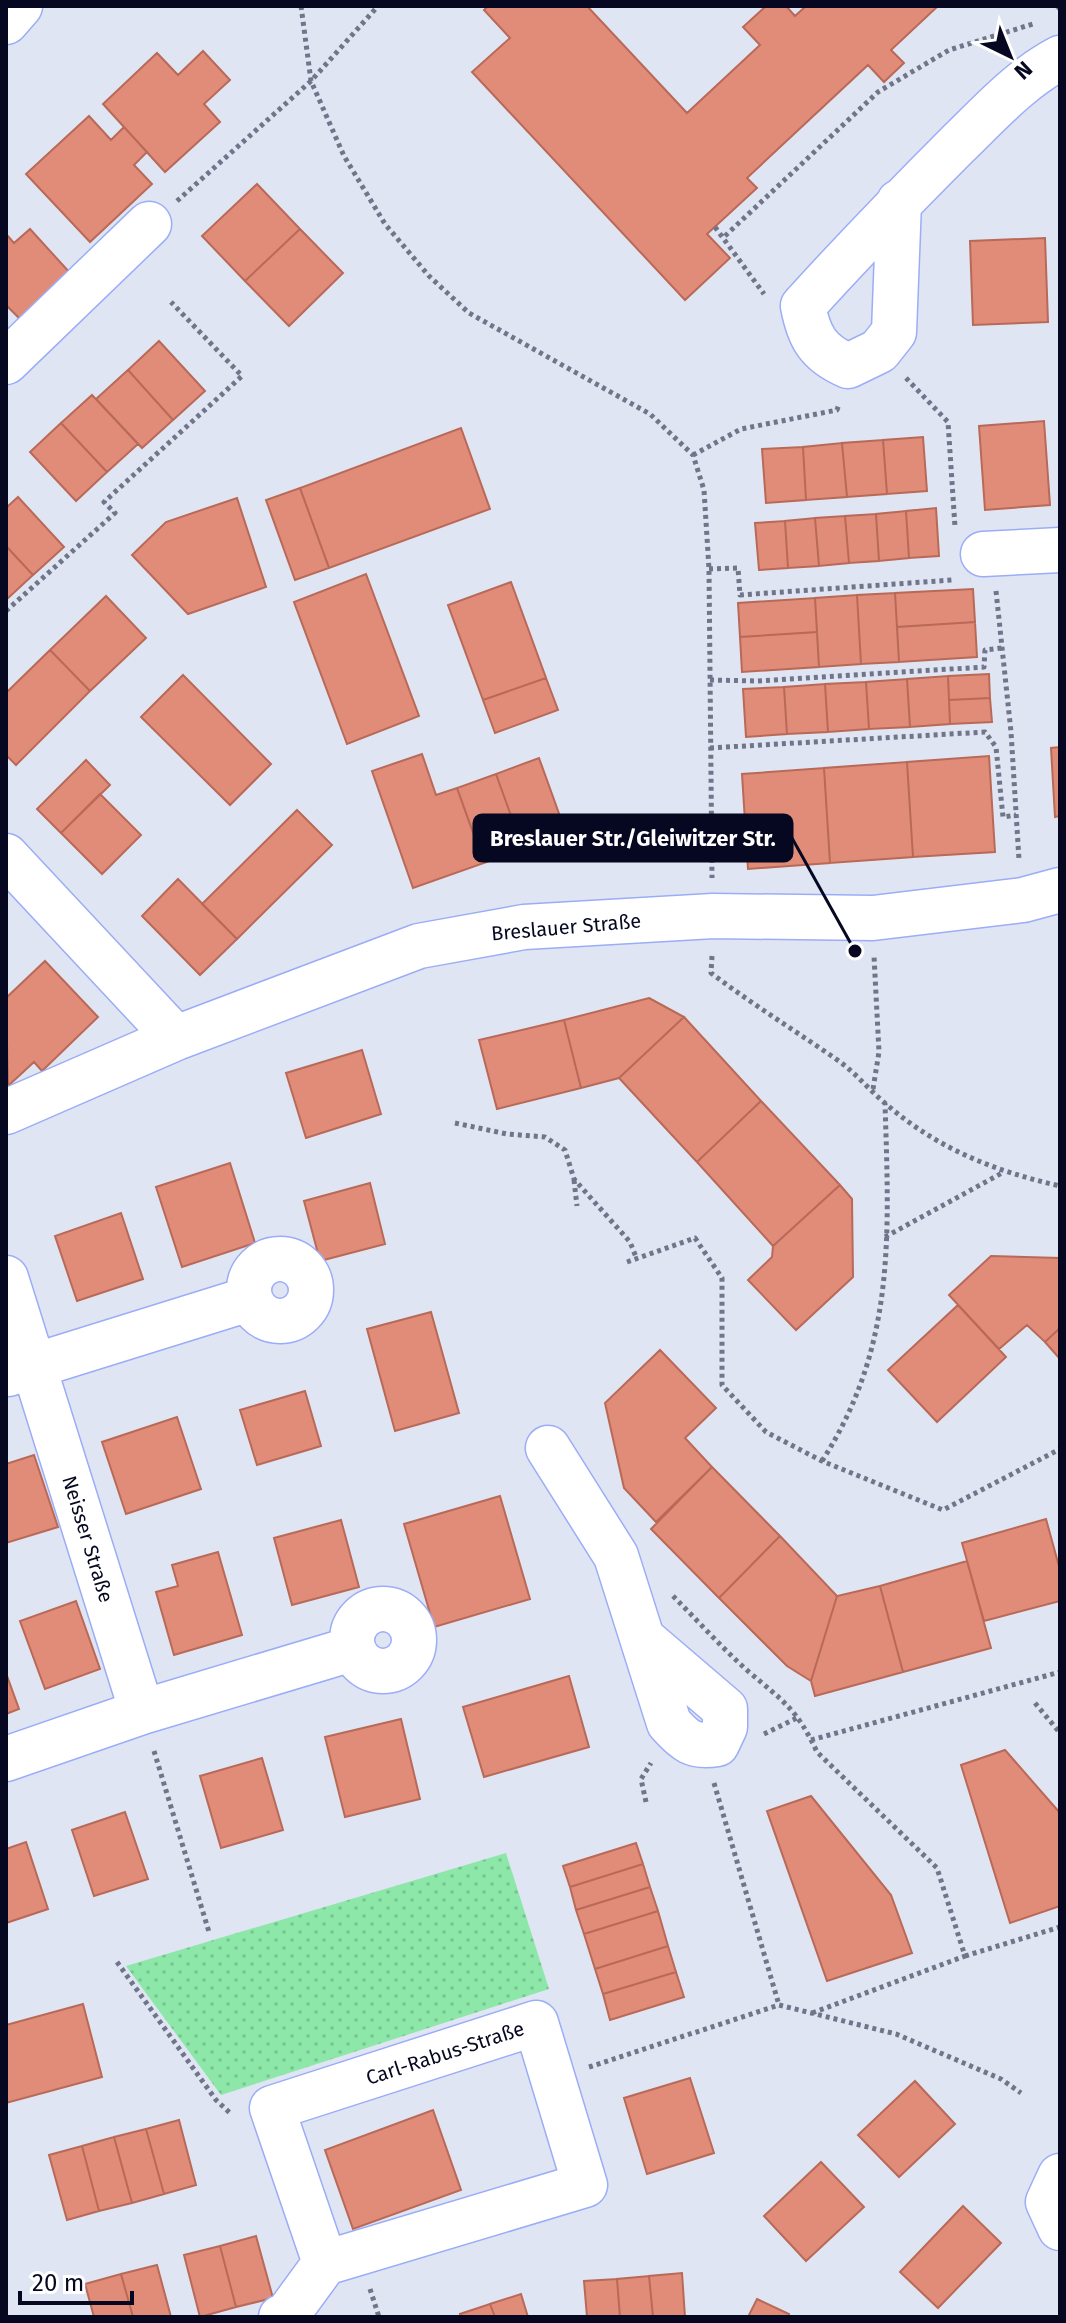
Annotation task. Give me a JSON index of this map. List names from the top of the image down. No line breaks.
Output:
{"streets":{"street":["Breslauer Straße","Neisser Straße","Carl-Rabus-Straße"]},"places":["Breslauer Str./Gleiwitzer Str."],"scale_bar":"20 m","north":"bottom right"}
